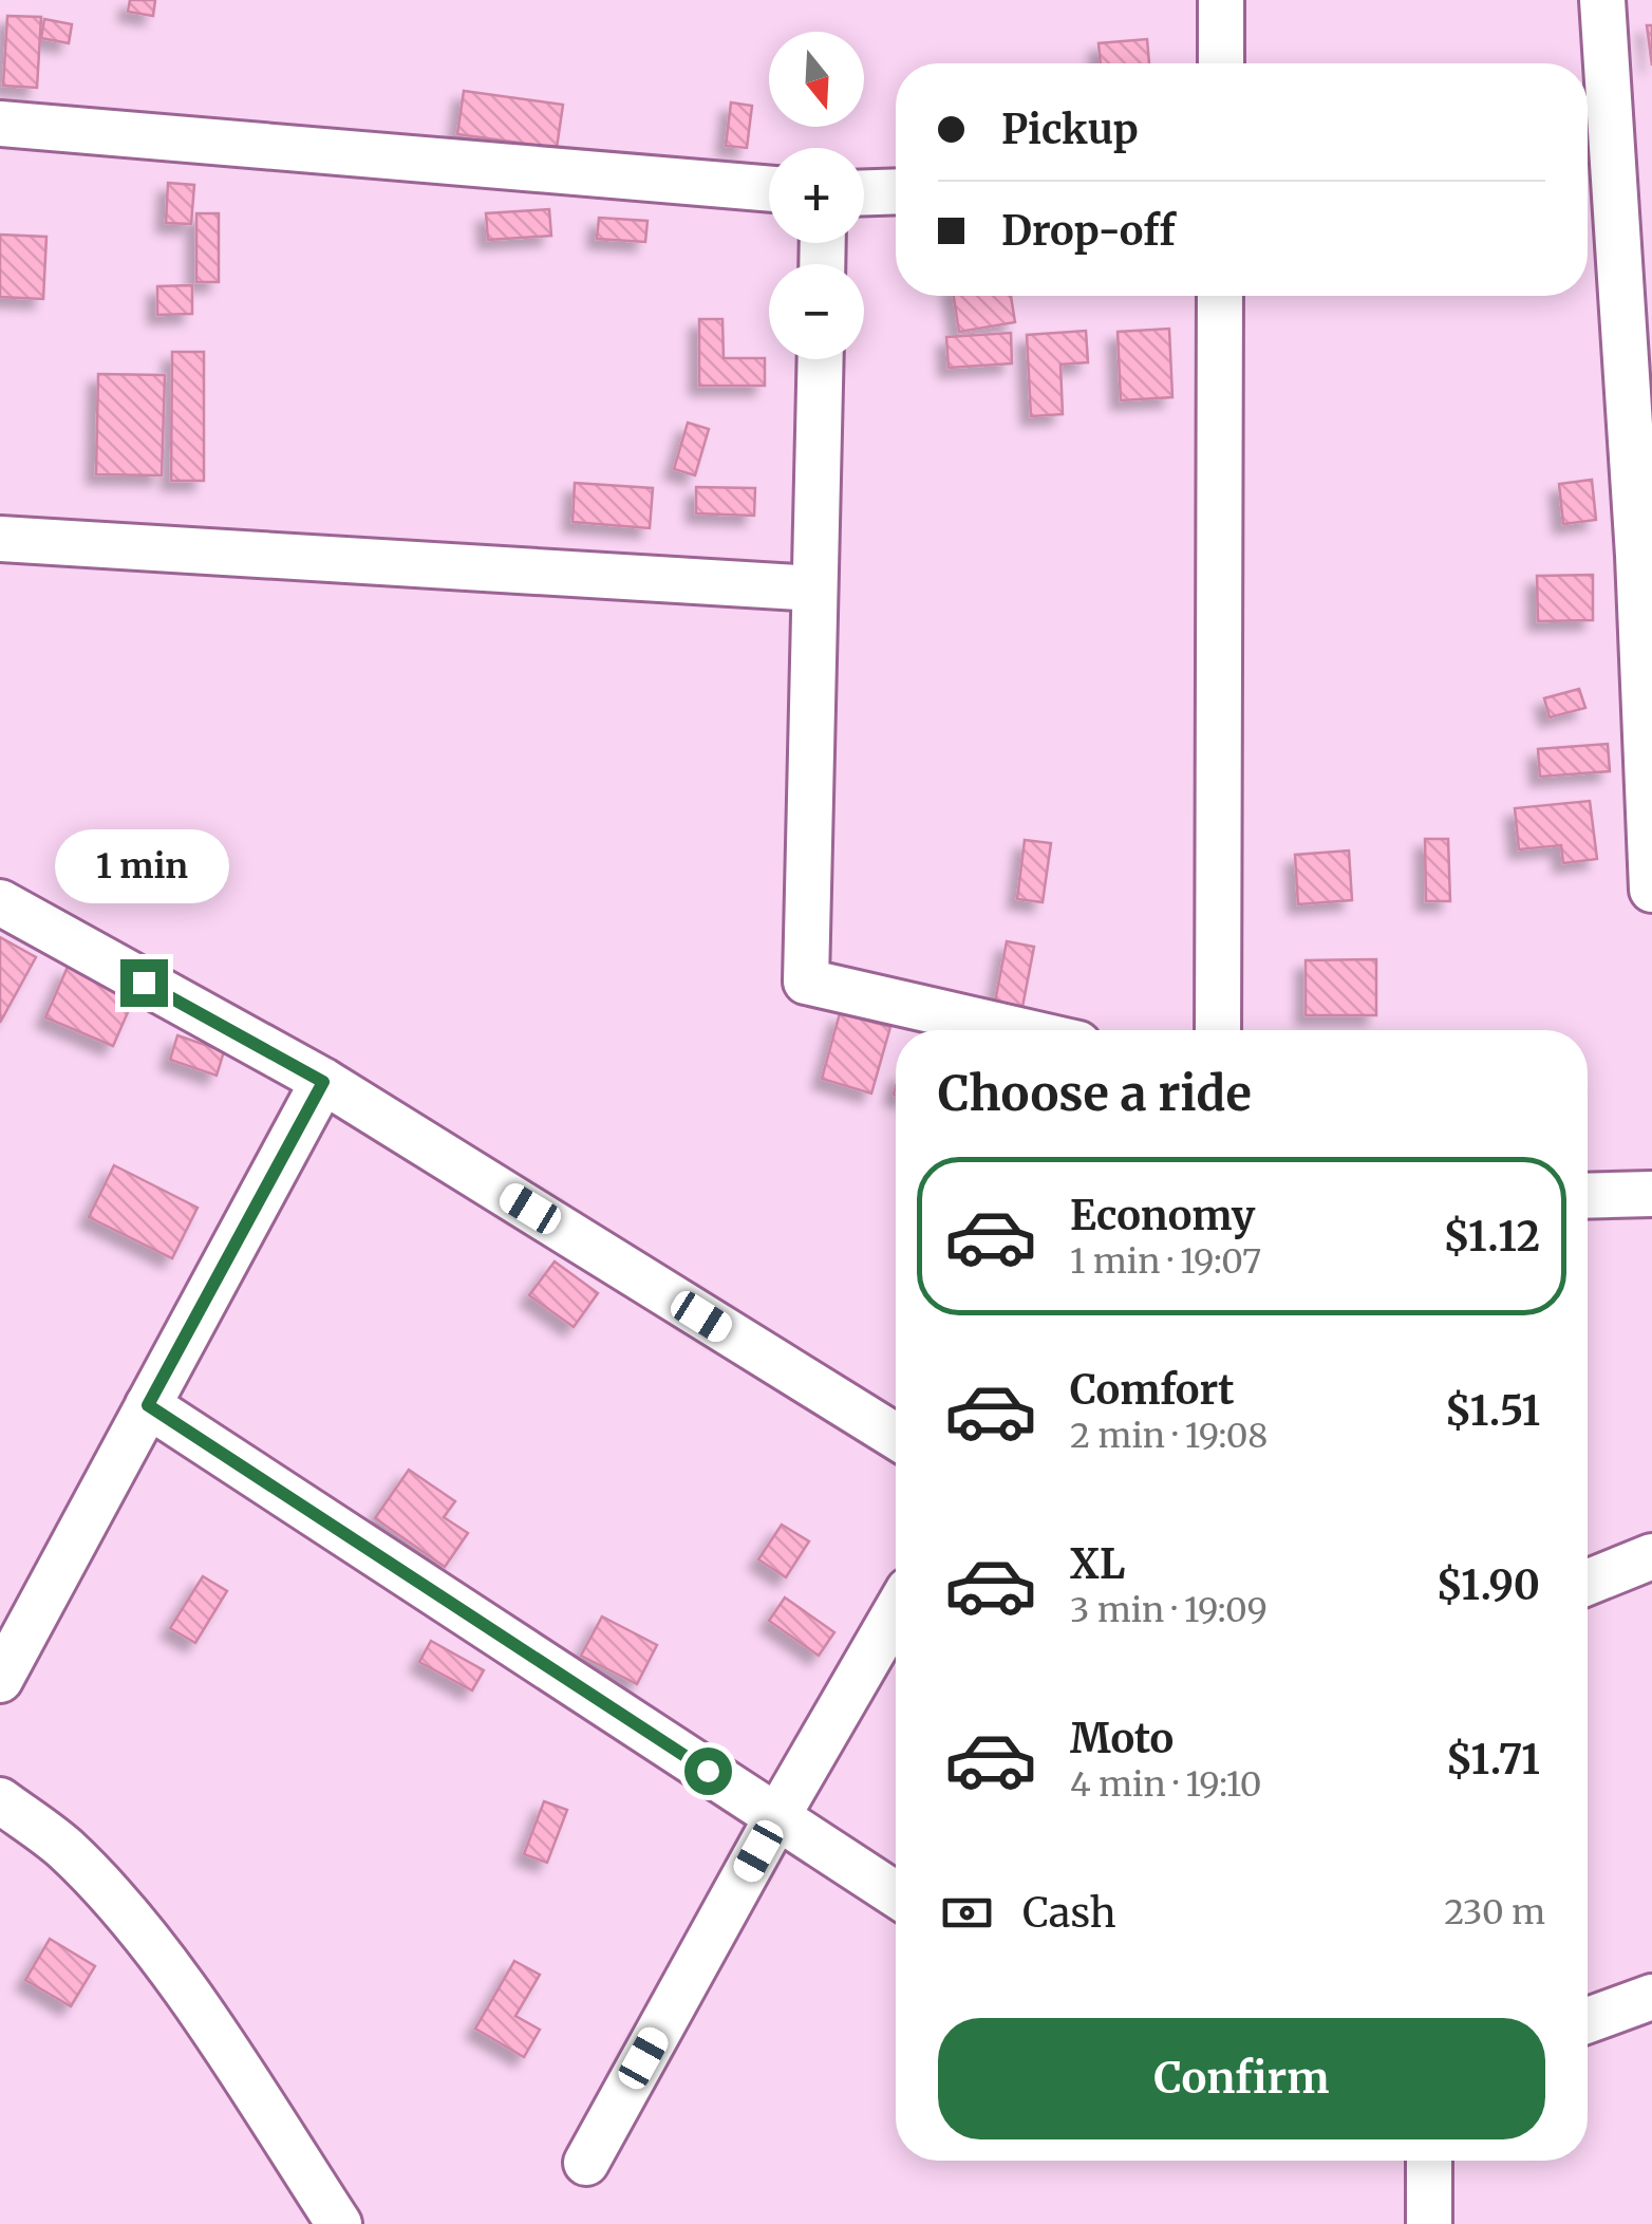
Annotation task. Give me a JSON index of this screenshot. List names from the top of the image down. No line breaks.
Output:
{"north":"bottom","page":{"map_buttons":["+","−"],"banner":["Pickup","Drop-off"],"bubble":"1 min","heading":"Choose a ride","list":[{"name":"Economy","note":"1 min · 19:07","value":"$1.12"},{"name":"Comfort","note":"2 min · 19:08","value":"$1.51"},{"name":"XL","note":"3 min · 19:09","value":"$1.90"},{"name":"Moto","note":"4 min · 19:10","value":"$1.71"}],"pay":["Cash","230 m"],"buttons":"Confirm"}}
